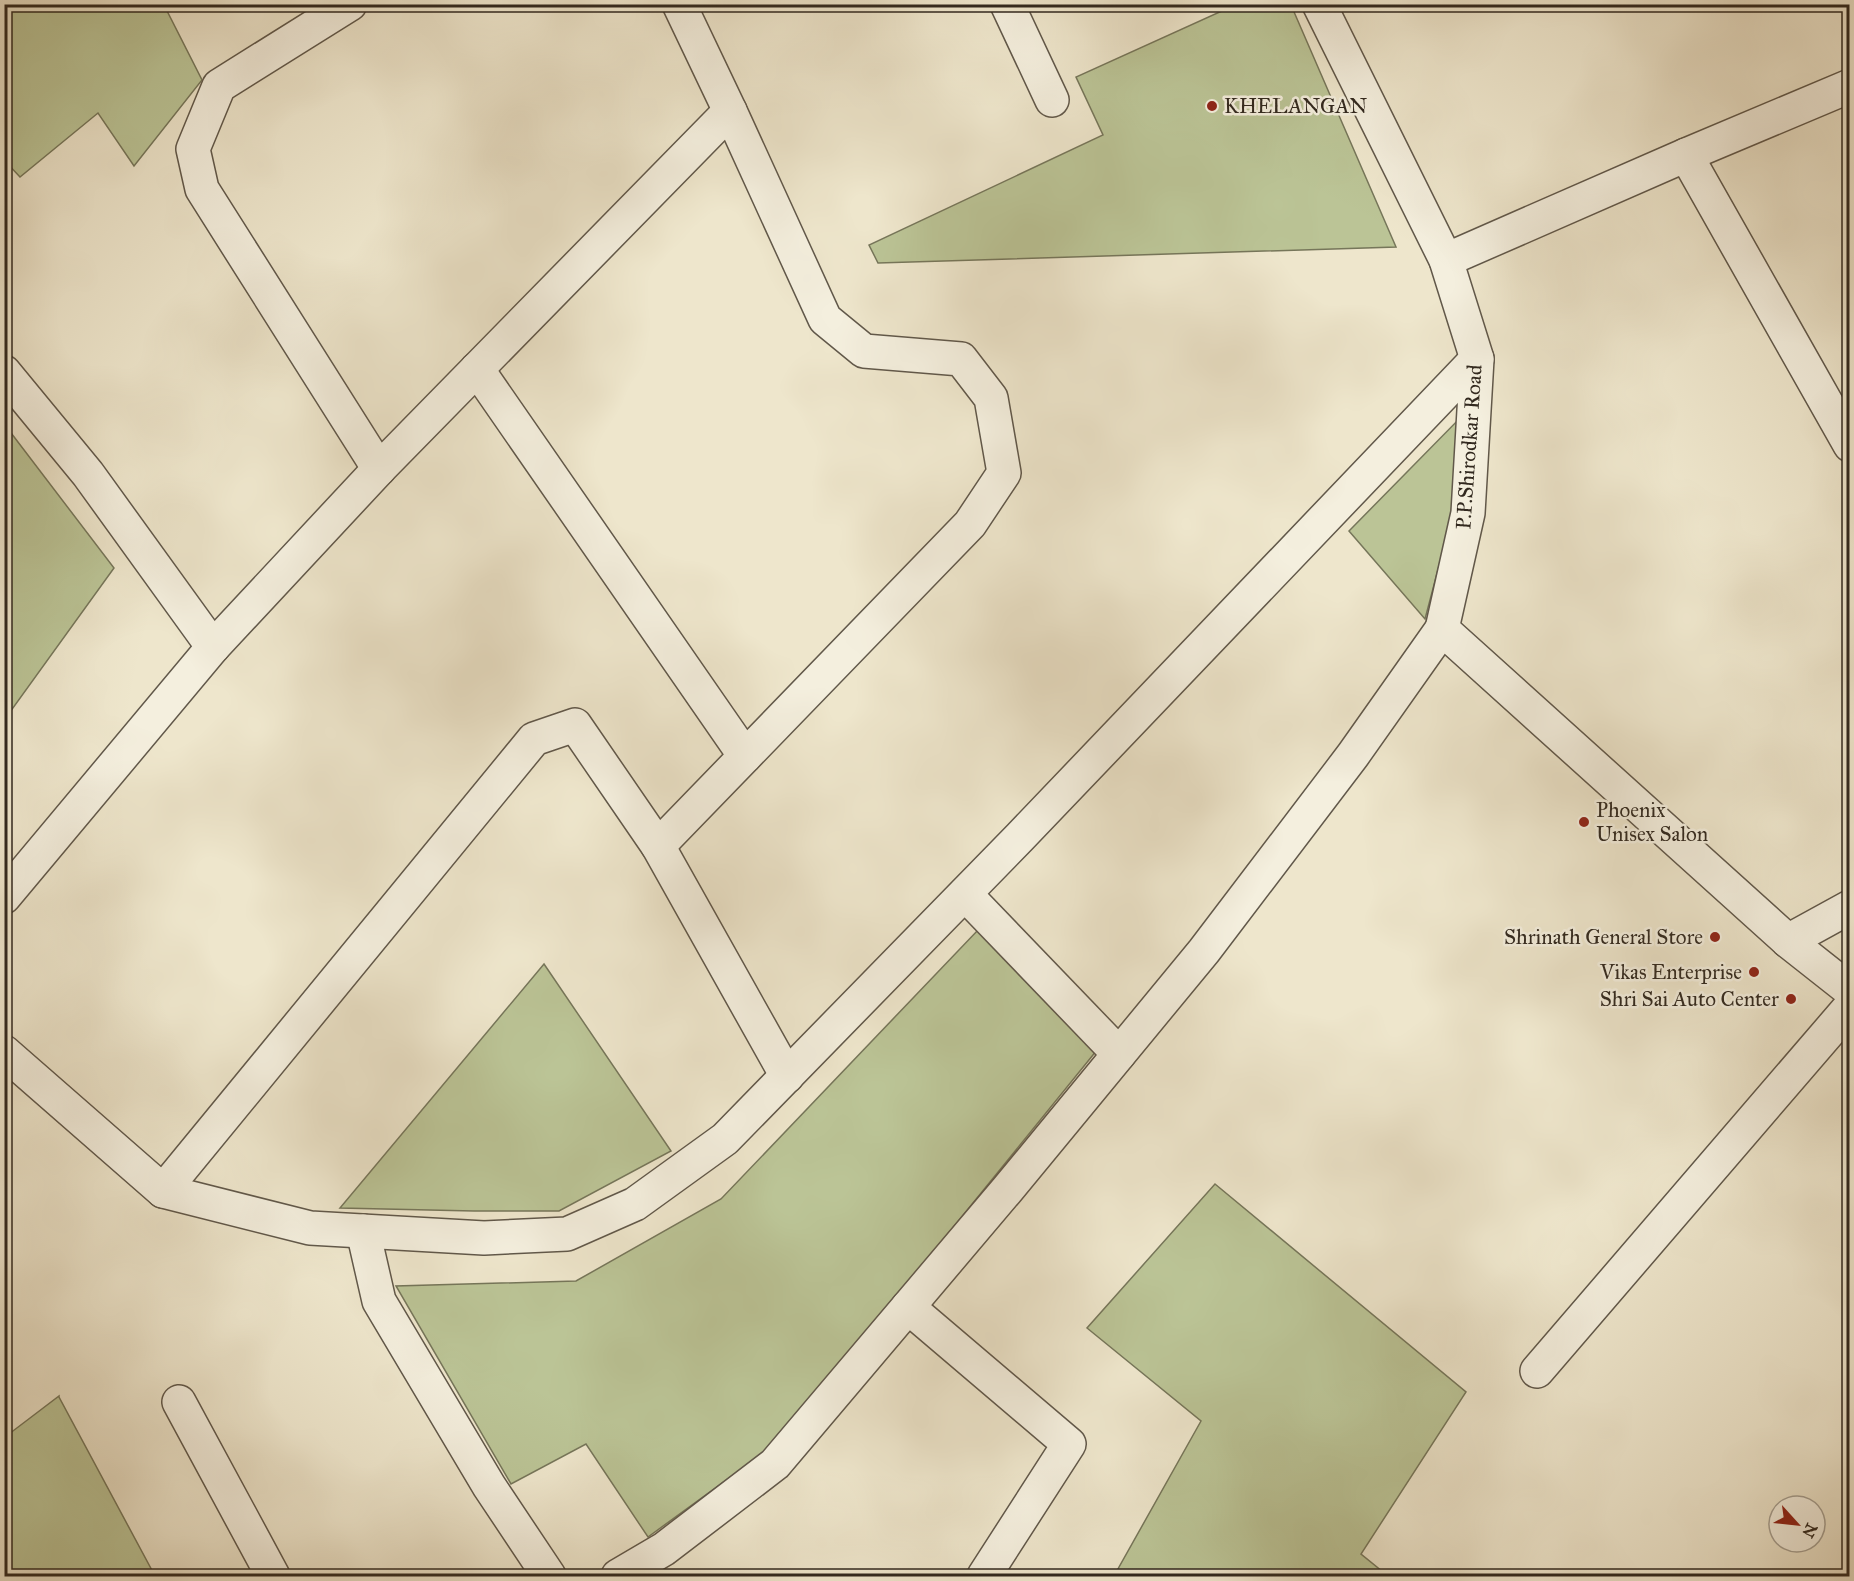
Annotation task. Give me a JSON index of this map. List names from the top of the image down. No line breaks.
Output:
{"streets":{"street":["P.P.Shirodkar Road"]},"places":["KHELANGAN","Phoenix Unisex Salon","Shrinath General Store","Vikas Enterprise","Shri Sai Auto Center"],"north":"bottom right"}
